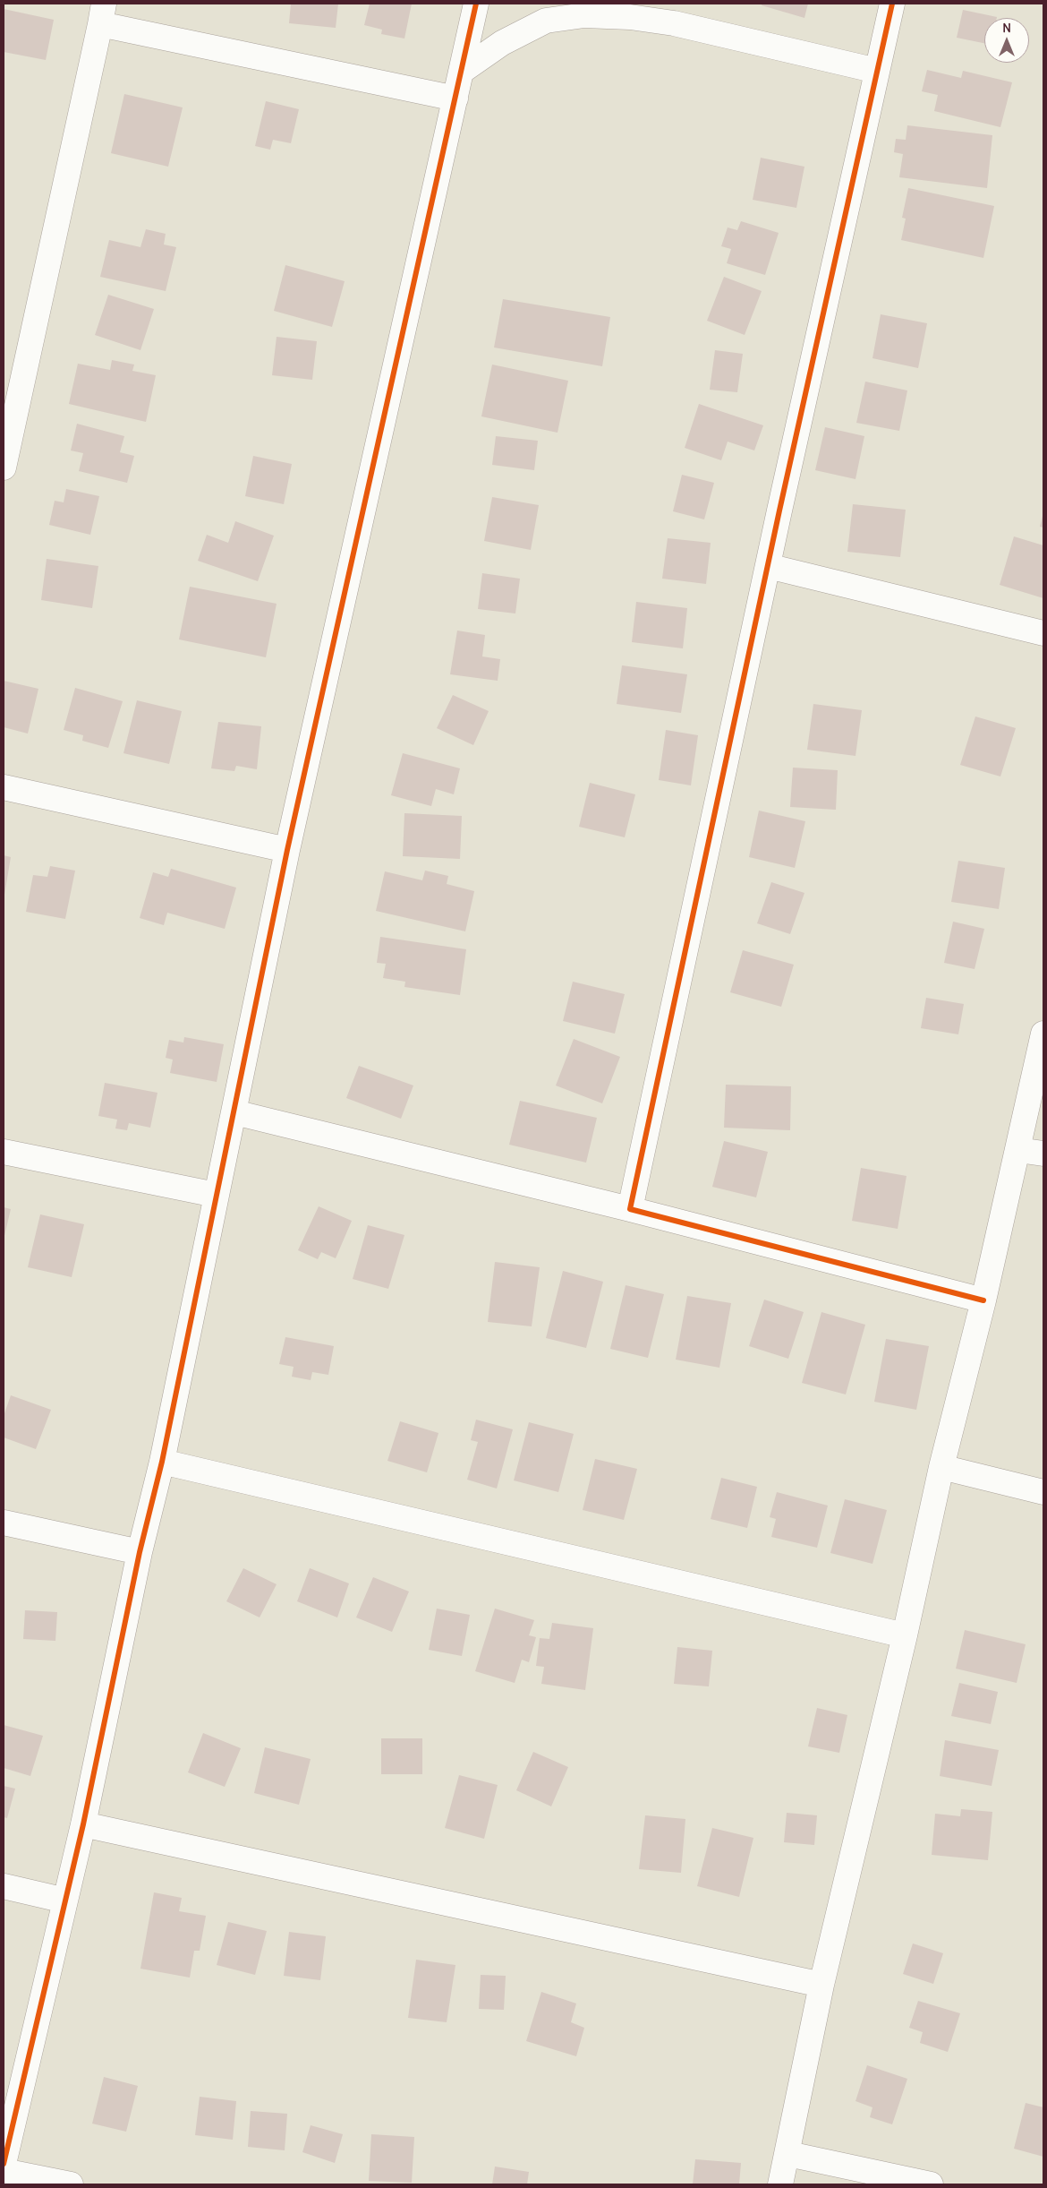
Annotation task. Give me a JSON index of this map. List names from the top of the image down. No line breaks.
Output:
{"north":"top"}
